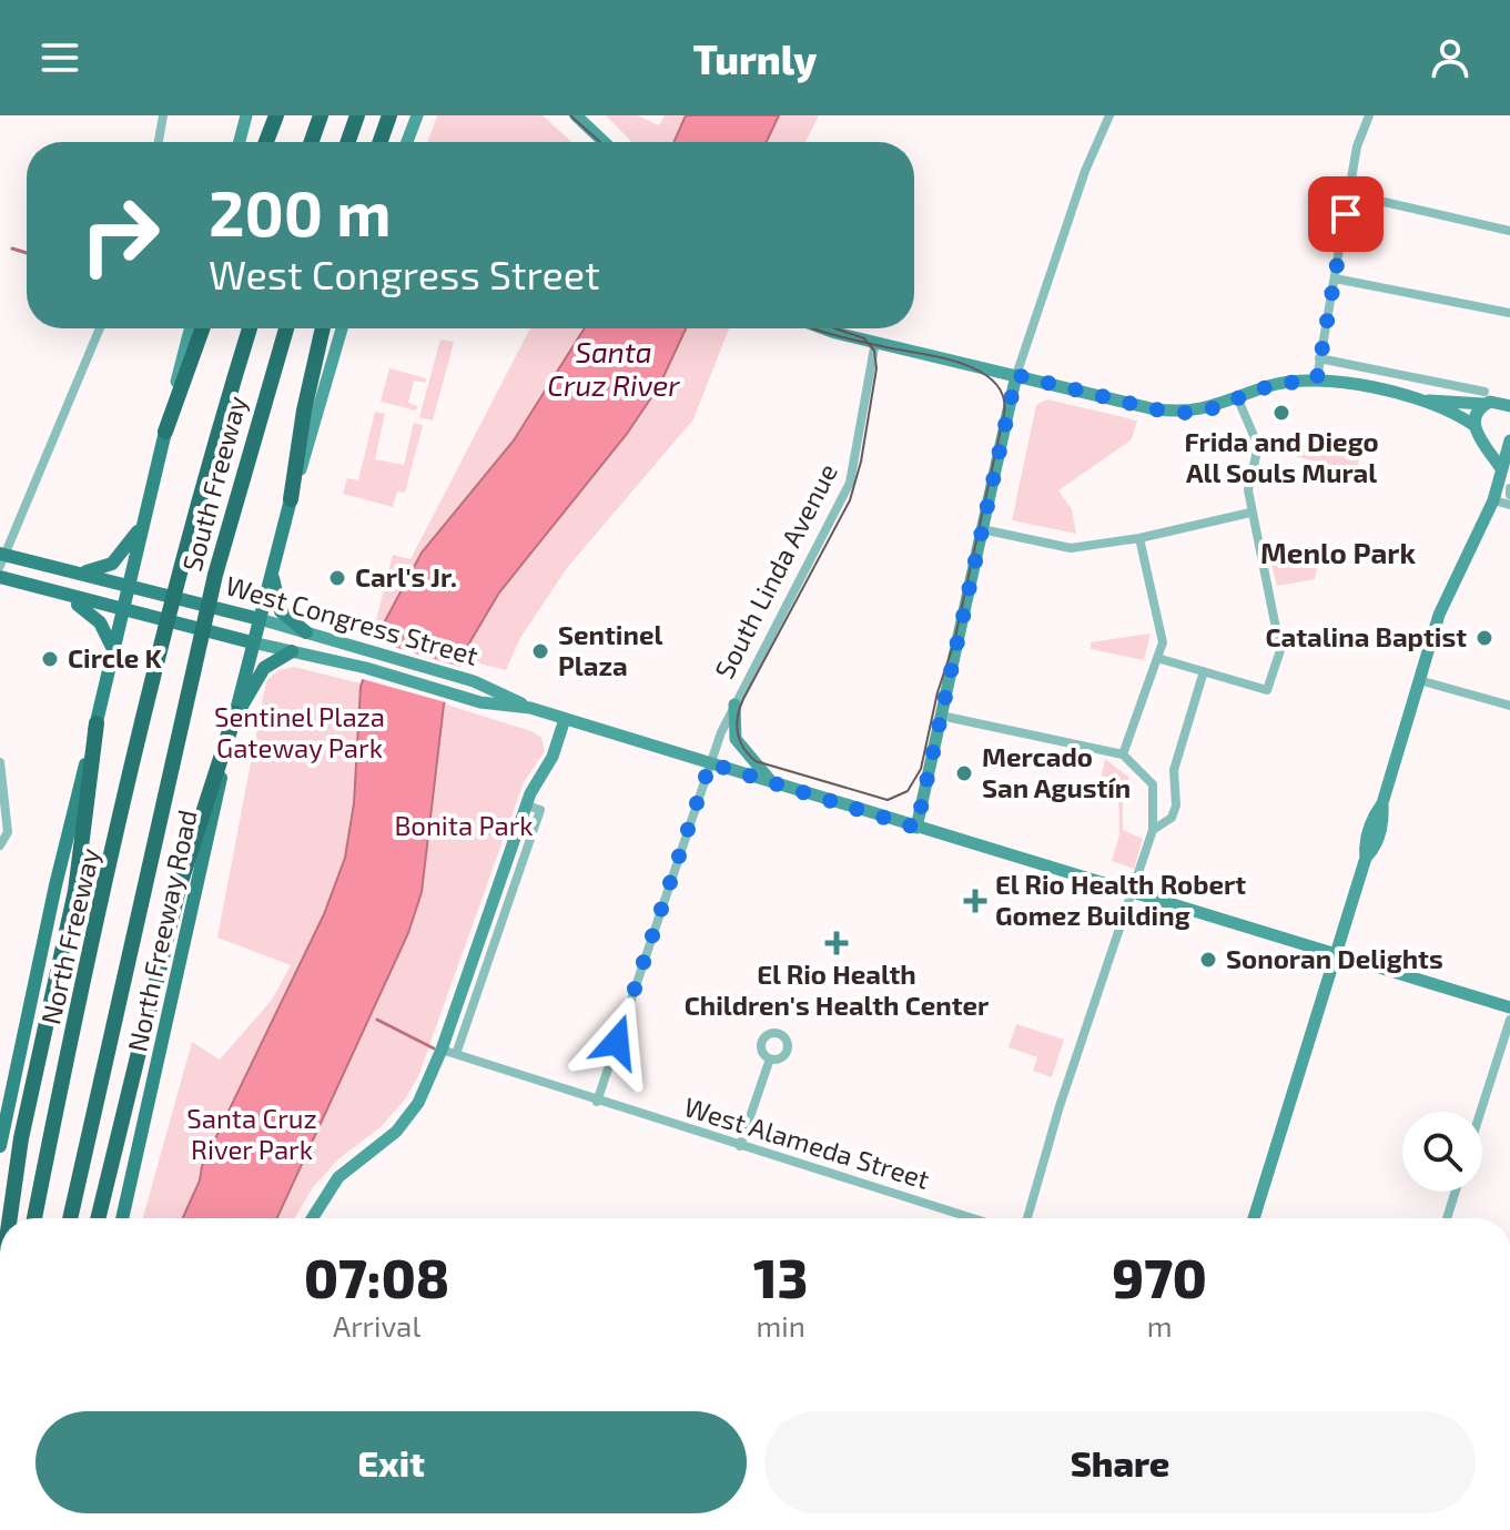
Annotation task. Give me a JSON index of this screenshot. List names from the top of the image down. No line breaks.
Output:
{"streets":{"highway":["South Freeway","North Freeway"],"main road":["West Congress Street","North Freeway Road"],"street":["South Linda Avenue","West Alameda Street"]},"crossings":[["South Freeway","North Freeway"],["South Linda Avenue","West Congress Street"],["South Linda Avenue","West Alameda Street"],["West Congress Street","North Freeway Road"]],"districts":["Menlo Park"],"water":["Santa Cruz River"],"parks":["Sentinel Plaza Gateway Park","Bonita Park","Santa Cruz River Park"],"places":{"other":["Frida and Diego All Souls Mural","Carl's Jr.","Catalina Baptist","Sentinel Plaza","Circle K","Mercado San Agustín","Sonoran Delights"],"health":["El Rio Health Robert Gomez Building","El Rio Health Children's Health Center"]},"page":{"header":"Turnly","turn":["200 m","West Congress Street"],"eta":["07:08","Arrival","13","min","970","m"],"buttons":["Exit","Share"]}}
